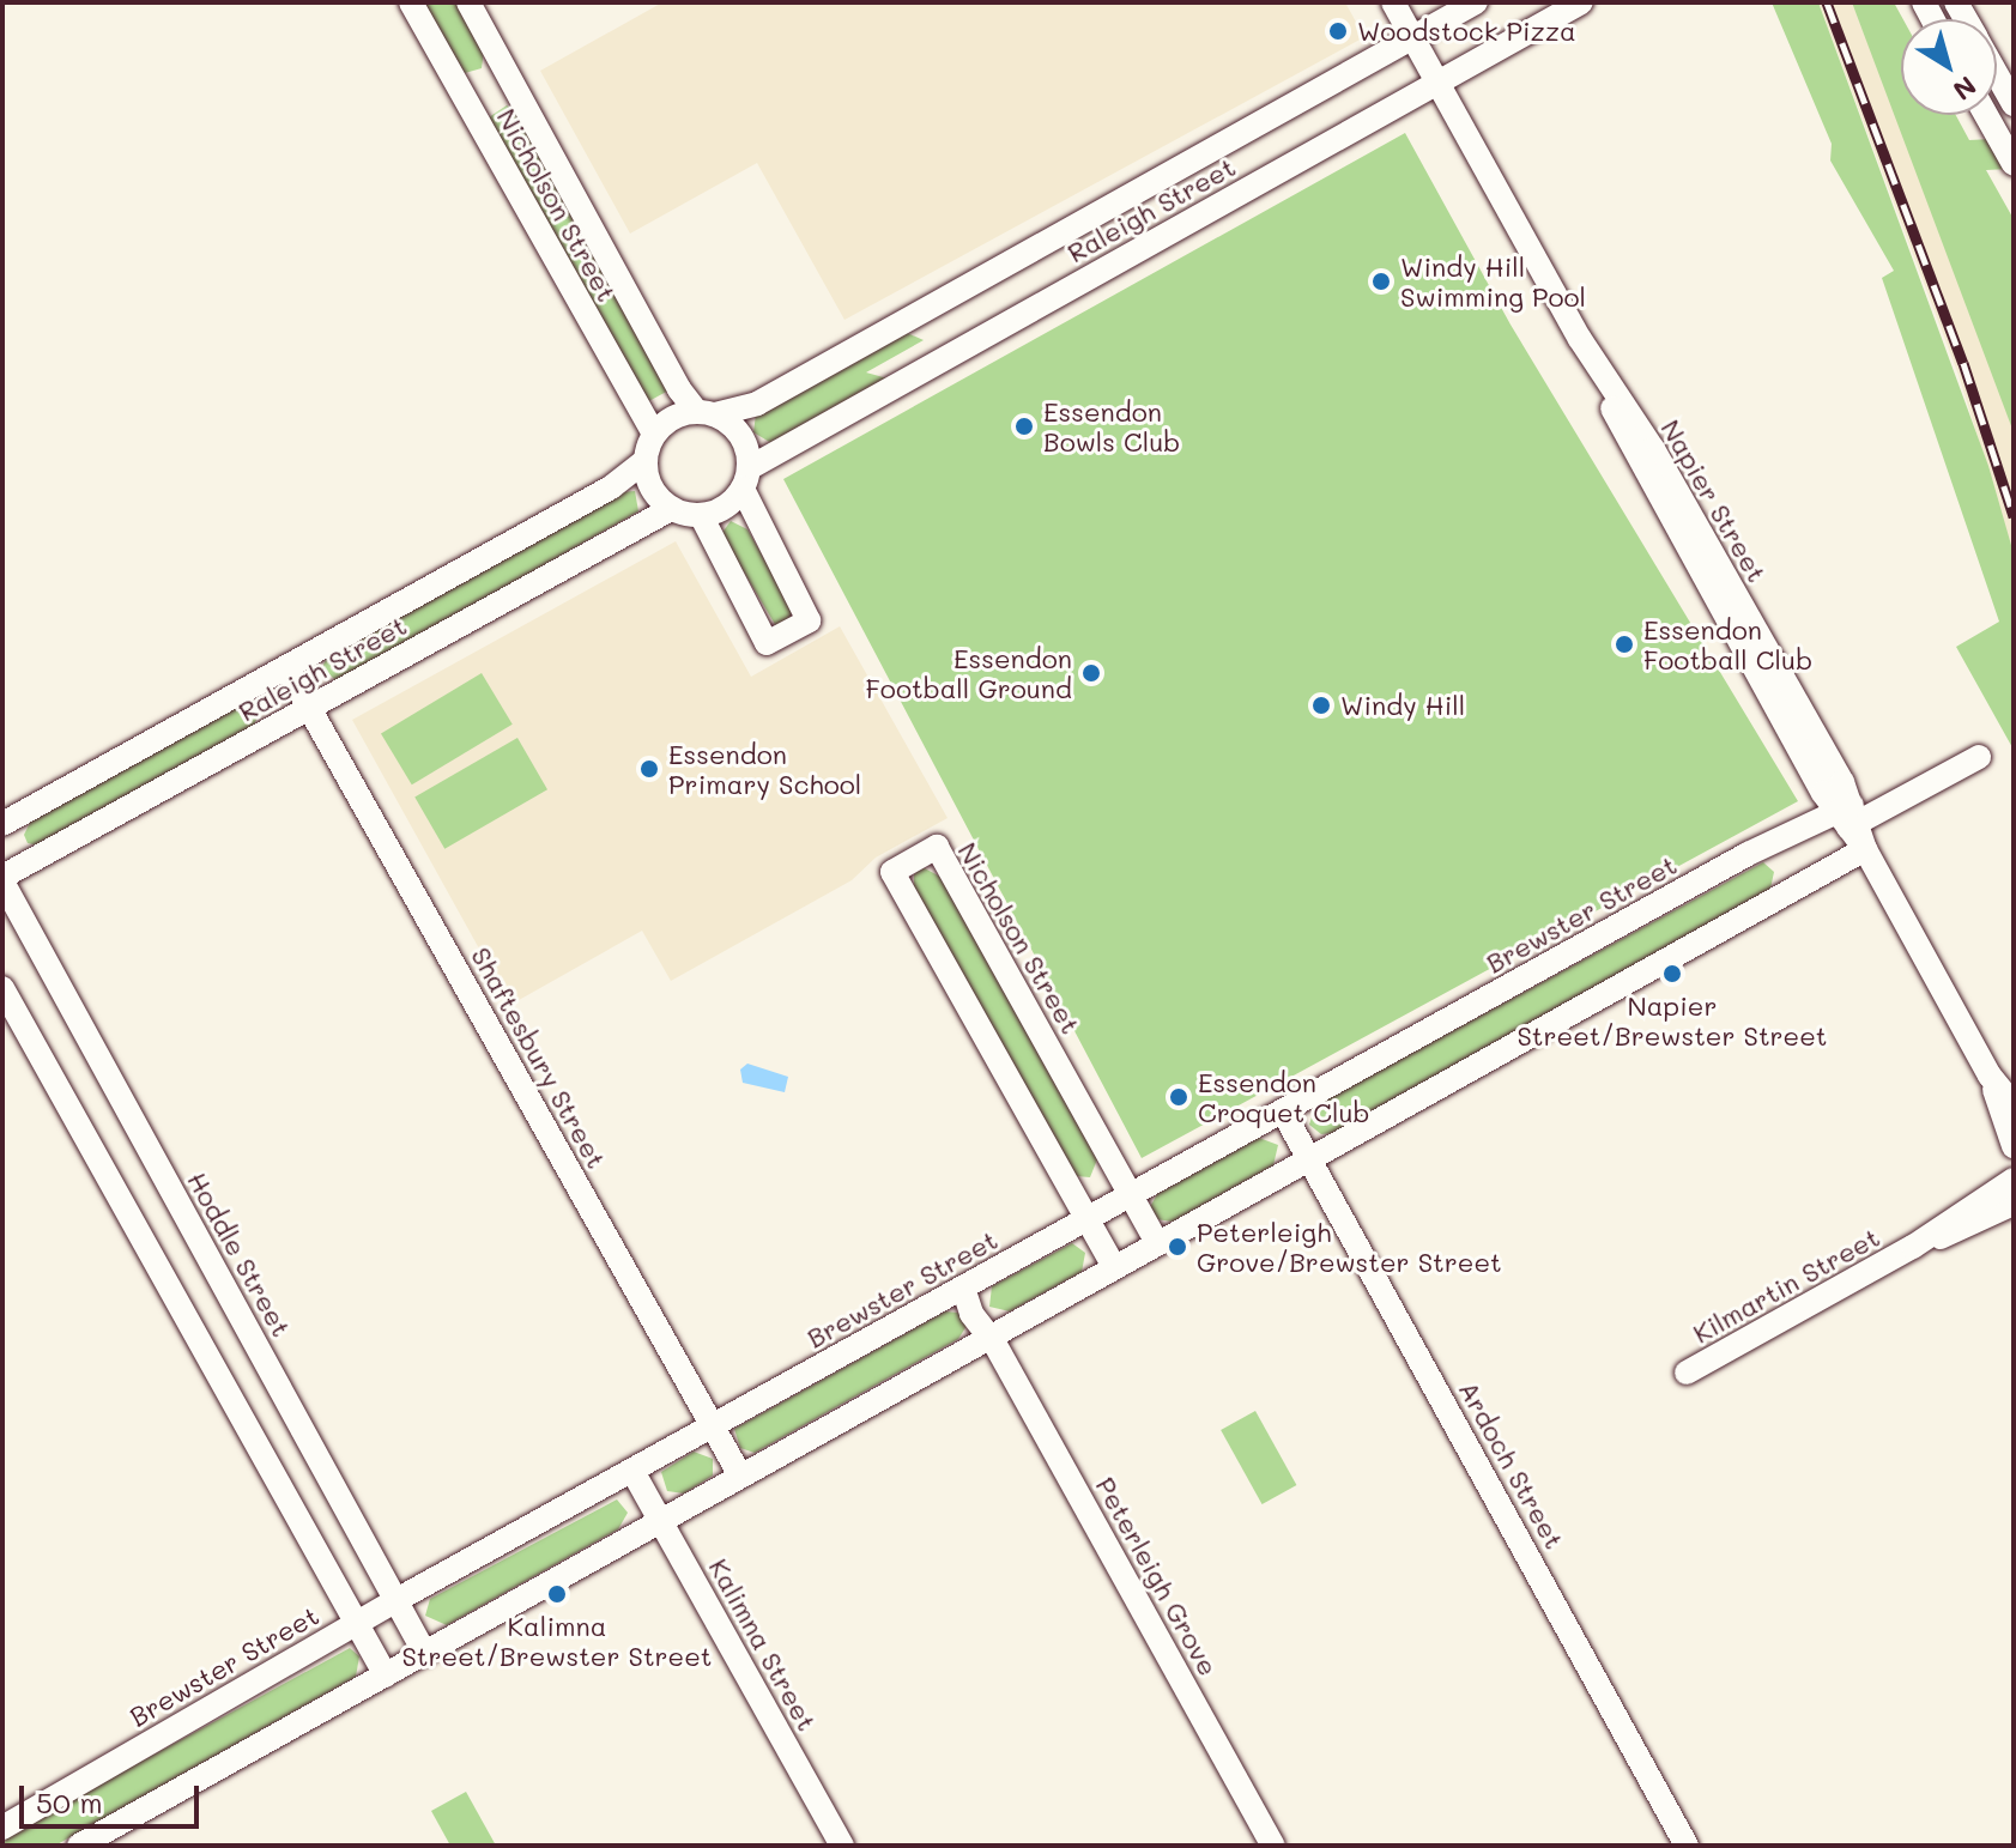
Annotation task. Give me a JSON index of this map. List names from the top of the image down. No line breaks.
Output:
{"streets":{"street":["Nicholson Street","Raleigh Street","Napier Street","Brewster Street","Shaftesbury Street","Hoddle Street","Kilmartin Street","Ardoch Street","Peterleigh Grove","Kalimna Street"]},"crossings":[["Nicholson Street","Raleigh Street"],["Nicholson Street","Brewster Street"],["Raleigh Street","Napier Street"],["Raleigh Street","Shaftesbury Street"],["Raleigh Street","Hoddle Street"],["Napier Street","Brewster Street"],["Brewster Street","Shaftesbury Street"],["Brewster Street","Hoddle Street"],["Brewster Street","Ardoch Street"],["Brewster Street","Peterleigh Grove"],["Brewster Street","Kalimna Street"]],"places":["Woodstock Pizza","Windy Hill Swimming Pool","Essendon Bowls Club","Essendon Football Club","Essendon Football Ground","Windy Hill","Essendon Primary School","Napier Street/Brewster Street","Essendon Croquet Club","Peterleigh Grove/Brewster Street","Kalimna Street/Brewster Street"],"scale_bar":"50 m","north":"bottom right"}
